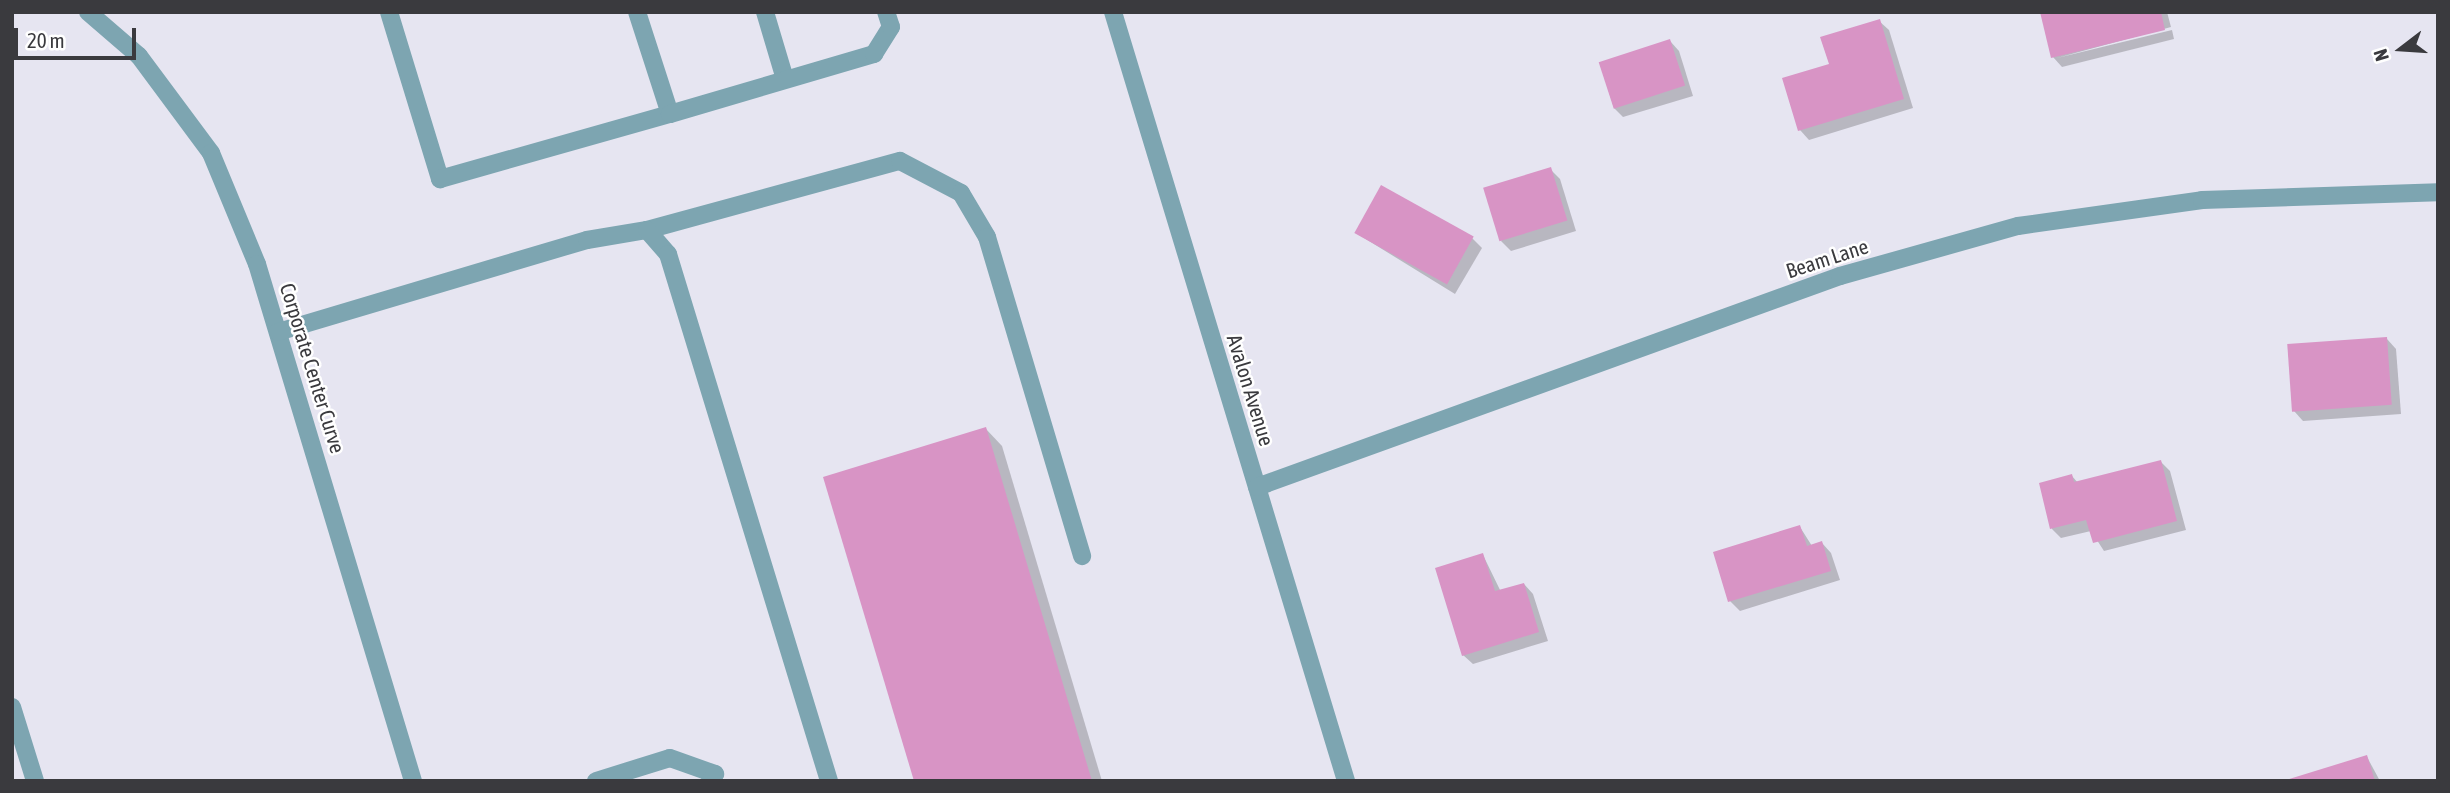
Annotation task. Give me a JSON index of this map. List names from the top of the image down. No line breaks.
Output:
{"streets":{"street":["Beam Lane","Corporate Center Curve","Avalon Avenue"]},"crossings":[["Beam Lane","Avalon Avenue"]],"scale_bar":"20 m","north":"left"}
